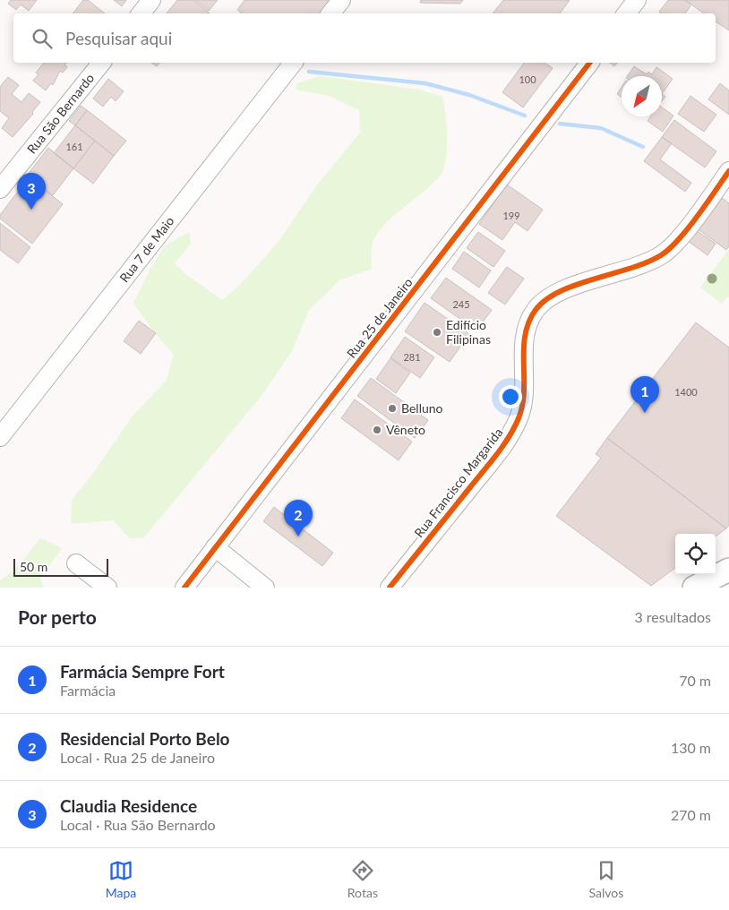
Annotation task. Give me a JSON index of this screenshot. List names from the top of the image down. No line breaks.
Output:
{"streets":{"street":["Rua São Bernardo","Rua 7 de Maio","Rua 25 de Janeiro","Rua Francisco Margarida"]},"places":["Edifício Filipinas","Belluno","Vêneto"],"house_numbers":["100","161","199","245","281","1400"],"scale_bar":"50 m","north":"bottom left","page":{"search":"Pesquisar aqui","pins":["3","1","2"],"scale":"50 m","heading":["Por perto","3 resultados"],"list":[{"mark":"1","name":"Farmácia Sempre Fort","note":"Farmácia","value":"70 m"},{"mark":"2","name":"Residencial Porto Belo","note":"Local · Rua 25 de Janeiro","value":"130 m"},{"mark":"3","name":"Claudia Residence","note":"Local · Rua São Bernardo","value":"270 m"}],"nav":["Mapa","Rotas","Salvos"]}}
